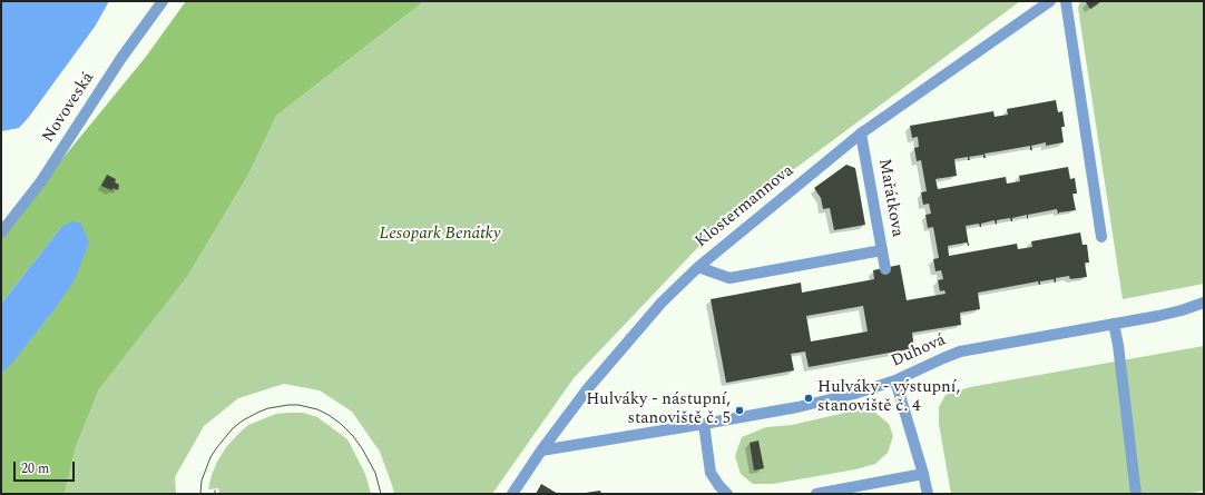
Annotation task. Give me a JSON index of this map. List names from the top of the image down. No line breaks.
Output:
{"streets":{"street":["Novoveská","Mařátkova","Klostermannova","Duhová"]},"crossings":[["Mařátkova","Klostermannova"],["Klostermannova","Duhová"]],"parks":["Lesopark Benátky"],"places":["Hulváky - výstupní, stanoviště č. 4","Hulváky - nástupní, stanoviště č. 5"],"scale_bar":"20 m"}
